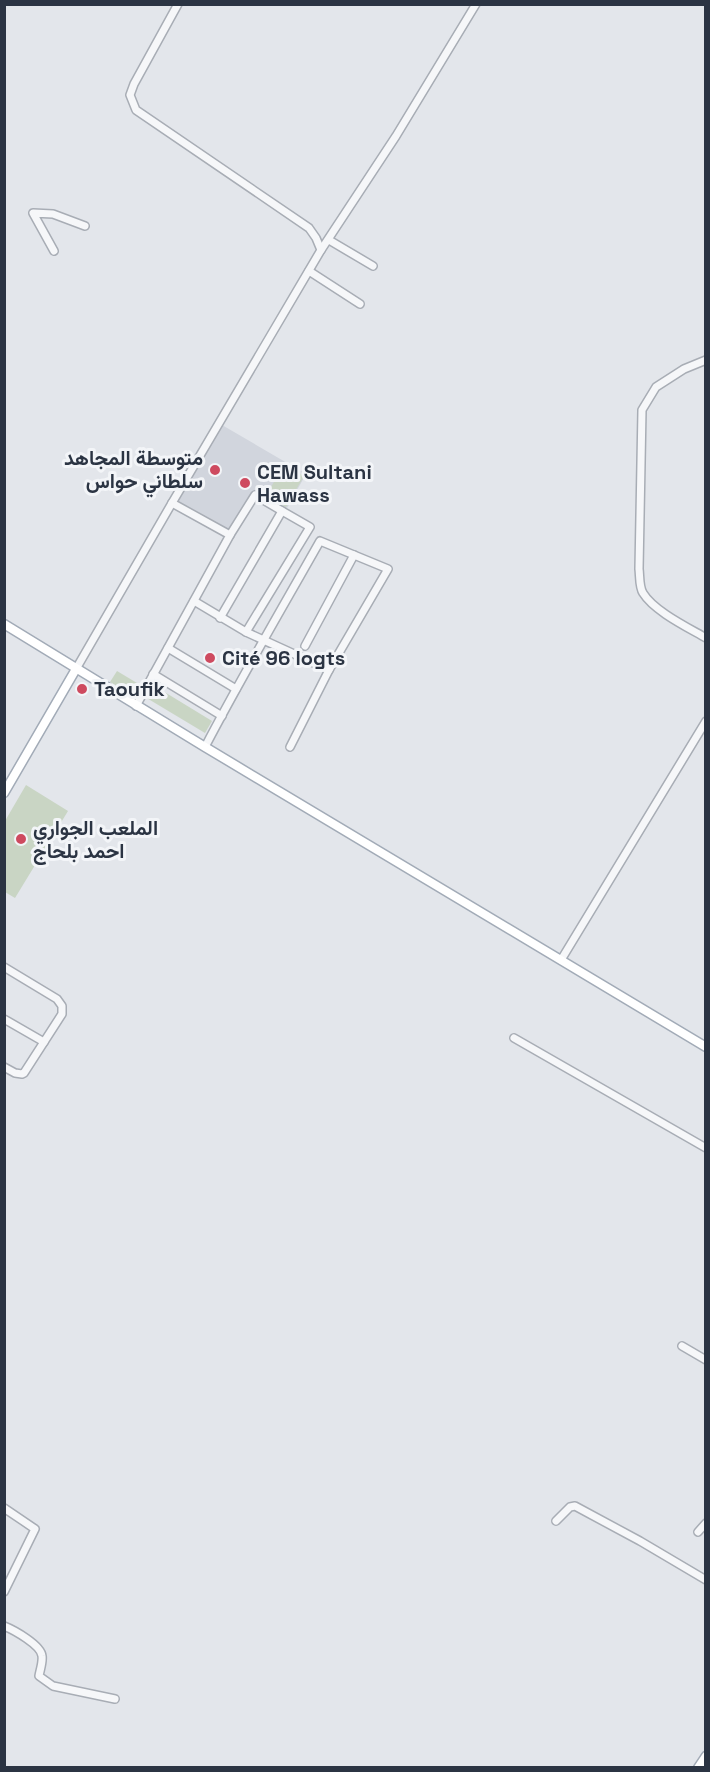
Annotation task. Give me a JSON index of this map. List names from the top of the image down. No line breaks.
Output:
{"places":["متوسطة المجاهد سلطاني حواس","CEM Sultani Hawass","Cité 96 logts","Taoufik","الملعب الجواري احمد بلحاج"]}
